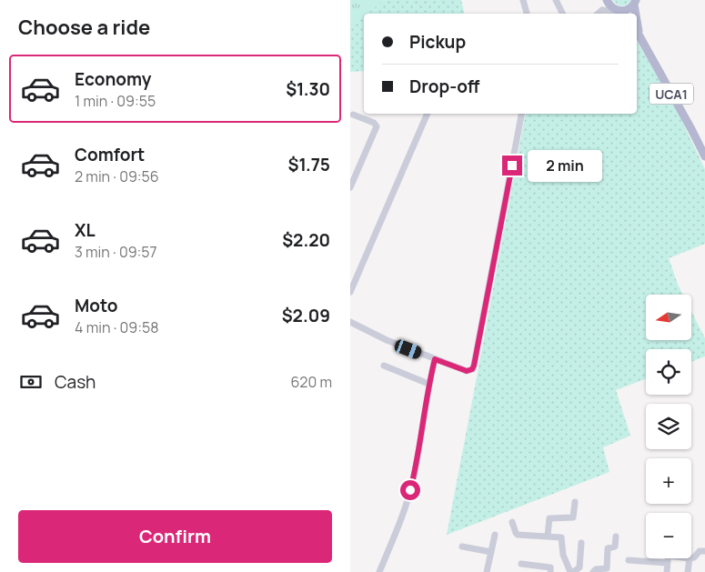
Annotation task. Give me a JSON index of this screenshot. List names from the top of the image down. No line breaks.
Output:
{"streets":{"main road":["UCA1"]},"north":"left","page":{"heading":"Choose a ride","banner":["Pickup","Drop-off"],"list":[{"name":"Economy","note":"1 min · 09:55","value":"$1.30"},{"name":"Comfort","note":"2 min · 09:56","value":"$1.75"},{"name":"XL","note":"3 min · 09:57","value":"$2.20"},{"name":"Moto","note":"4 min · 09:58","value":"$2.09"}],"bubble":"2 min","map_buttons":["+","−"],"pay":["Cash","620 m"],"buttons":"Confirm"}}
